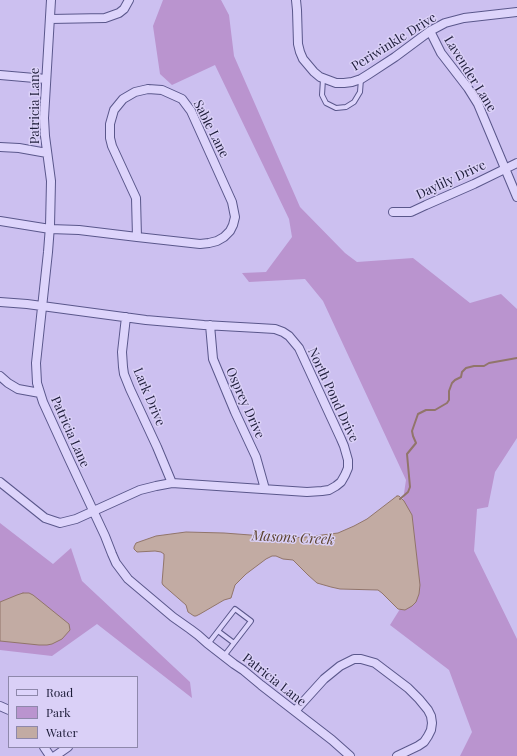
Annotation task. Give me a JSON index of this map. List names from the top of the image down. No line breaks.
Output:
{"streets":{"street":["Periwinkle Drive","Lavender Lane","Patricia Lane","Sable Lane","Daylily Drive","North Pond Drive","Lark Drive","Osprey Drive"]},"crossings":[["Periwinkle Drive","Lavender Lane"],["Lavender Lane","Daylily Drive"],["Patricia Lane","Sable Lane"],["Patricia Lane","North Pond Drive"],["North Pond Drive","Lark Drive"],["North Pond Drive","Osprey Drive"]],"water":["Masons Creek"],"legend":["Road","Park","Water"]}
